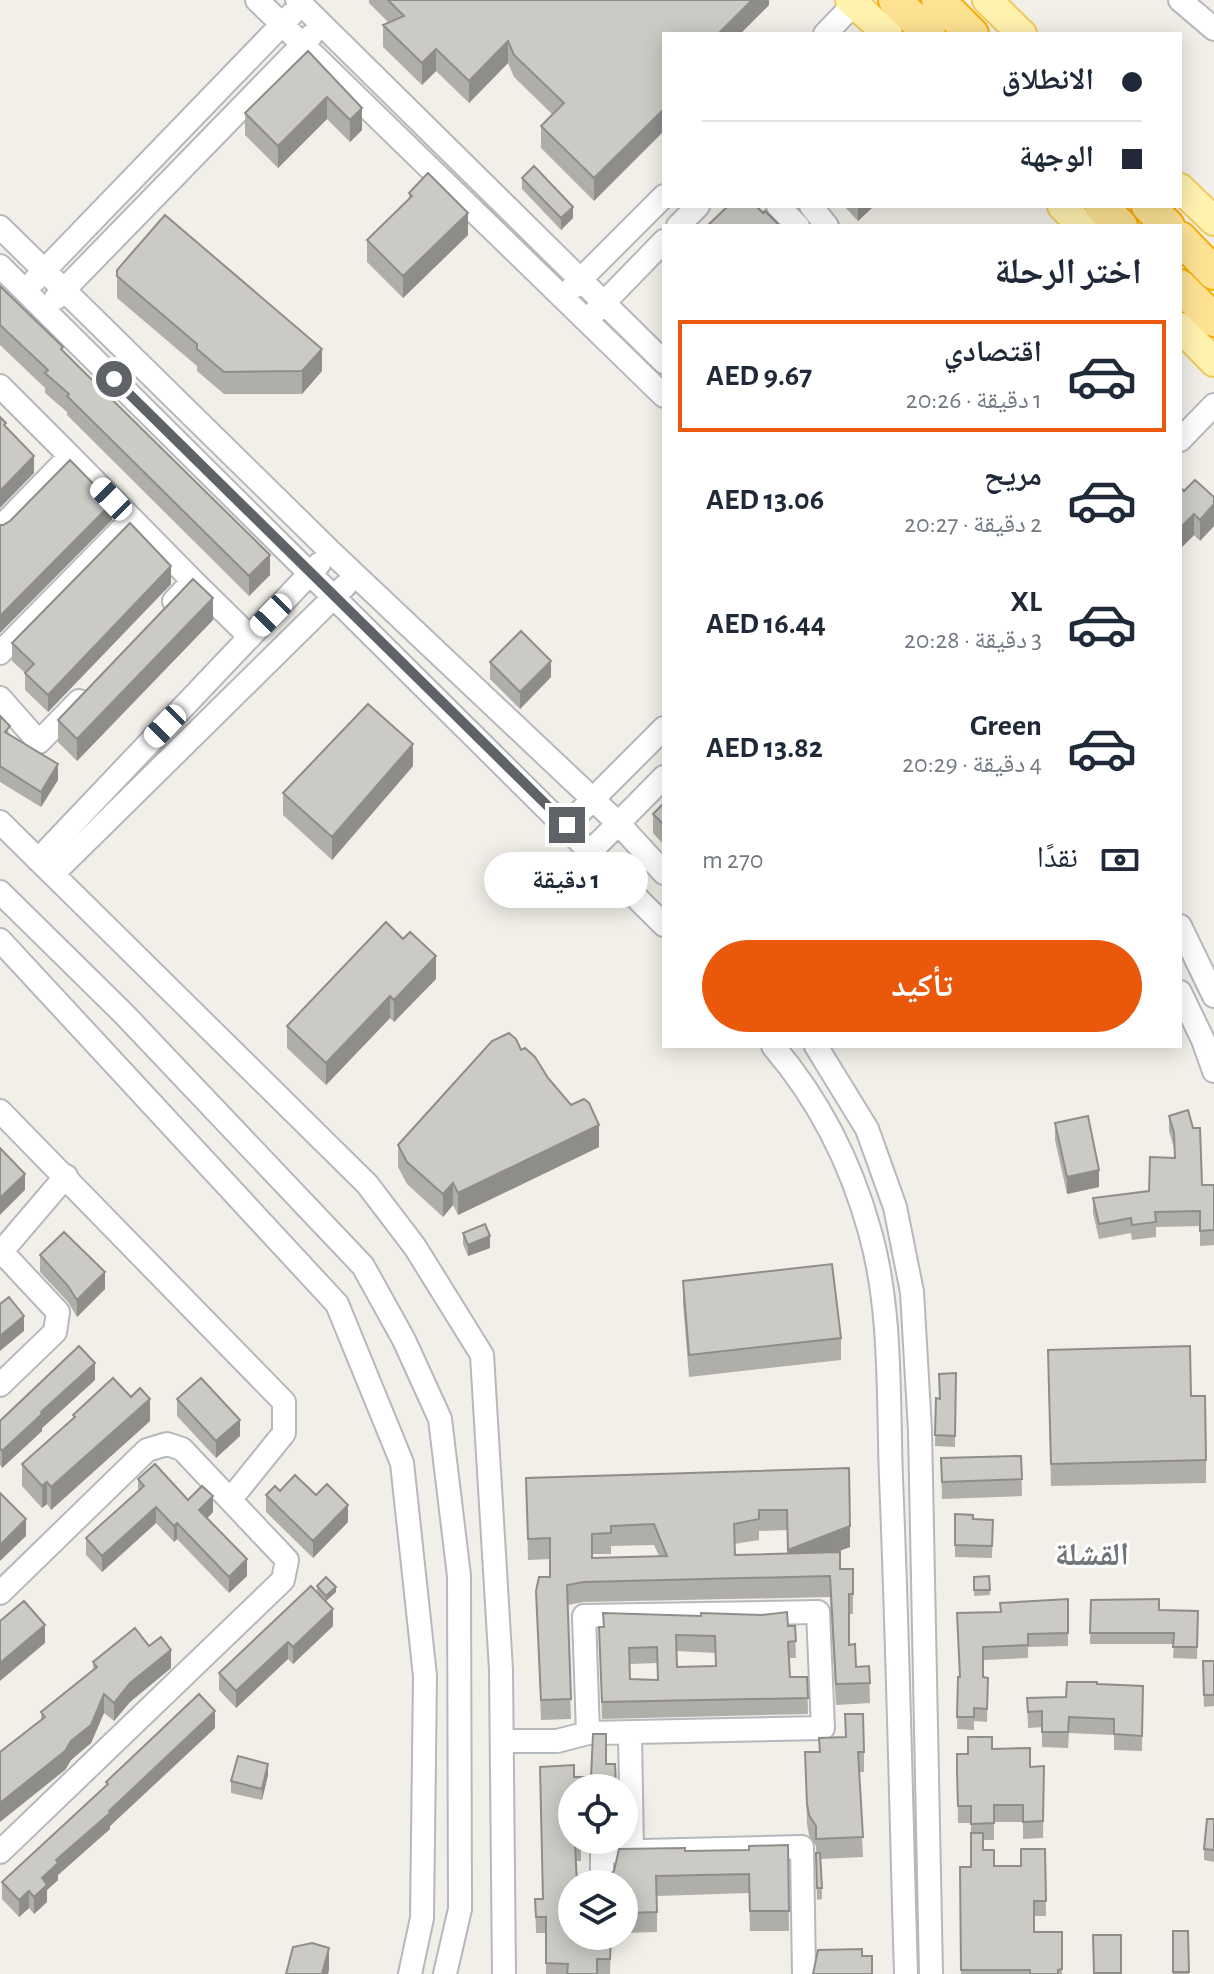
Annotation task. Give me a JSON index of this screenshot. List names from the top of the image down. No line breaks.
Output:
{"districts":["القشلة"],"page":{"banner":["الانطلاق","الوجهة"],"heading":"اختر الرحلة","list":[{"name":"اقتصادي","note":"1 دقيقة · 20:26","value":"AED 9.67"},{"name":"مريح","note":"2 دقيقة · 20:27","value":"AED 13.06"},{"name":"XL","note":"3 دقيقة · 20:28","value":"AED 16.44"},{"name":"Green","note":"4 دقيقة · 20:29","value":"AED 13.82"}],"pay":["نقدًا","270 m"],"bubble":"1 دقيقة","buttons":"تأكيد"}}
